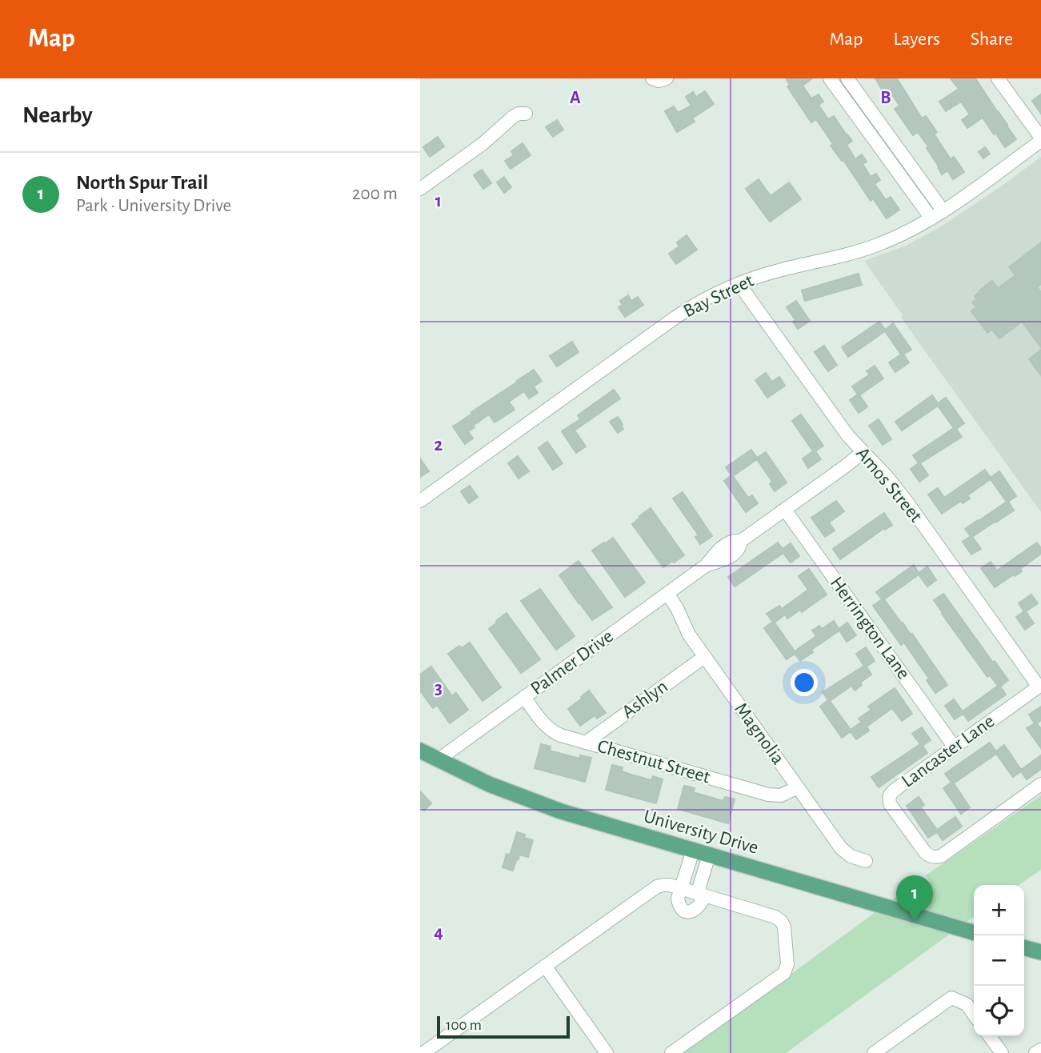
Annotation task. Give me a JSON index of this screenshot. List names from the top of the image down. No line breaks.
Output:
{"streets":{"main road":["University Drive"],"street":["Bay Street","Amos Street","Herrington Lane","Palmer Drive","Ashlyn","Magnolia","Lancaster Lane","Chestnut Street"]},"crossings":[["Bay Street","Amos Street"],["Amos Street","Palmer Drive"],["Amos Street","Lancaster Lane"],["Herrington Lane","Palmer Drive"],["Herrington Lane","Lancaster Lane"],["Palmer Drive","Magnolia"],["Palmer Drive","Chestnut Street"],["Palmer Drive","University Drive"],["Ashlyn","Magnolia"],["Ashlyn","Chestnut Street"],["Magnolia","Chestnut Street"]],"scale_bar":"100 m","page":{"header":"Map","nav":["Map","Layers","Share"],"heading":"Nearby","list":[{"mark":"1","name":"North Spur Trail","note":"Park · University Drive","value":"200 m"}],"pins":"1","map_buttons":["+","−"],"scale":"100 m"},"grid":{"columns":["A","B"],"rows":["1","2","3","4"]}}
